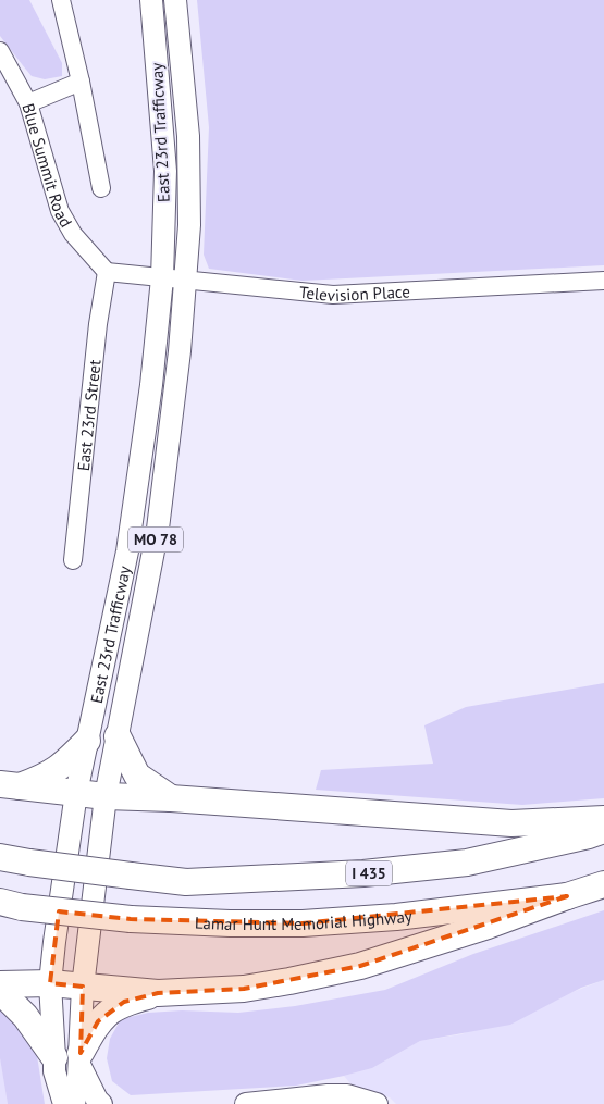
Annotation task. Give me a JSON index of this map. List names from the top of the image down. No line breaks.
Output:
{"streets":{"highway":["I 435","Lamar Hunt Memorial Highway"],"main road":["East 23rd Trafficway","MO 78"],"street":["Blue Summit Road","Television Place","East 23rd Street"]},"crossings":[["East 23rd Trafficway","Television Place"],["Blue Summit Road","Television Place"],["Blue Summit Road","East 23rd Street"],["Television Place","East 23rd Street"]]}
